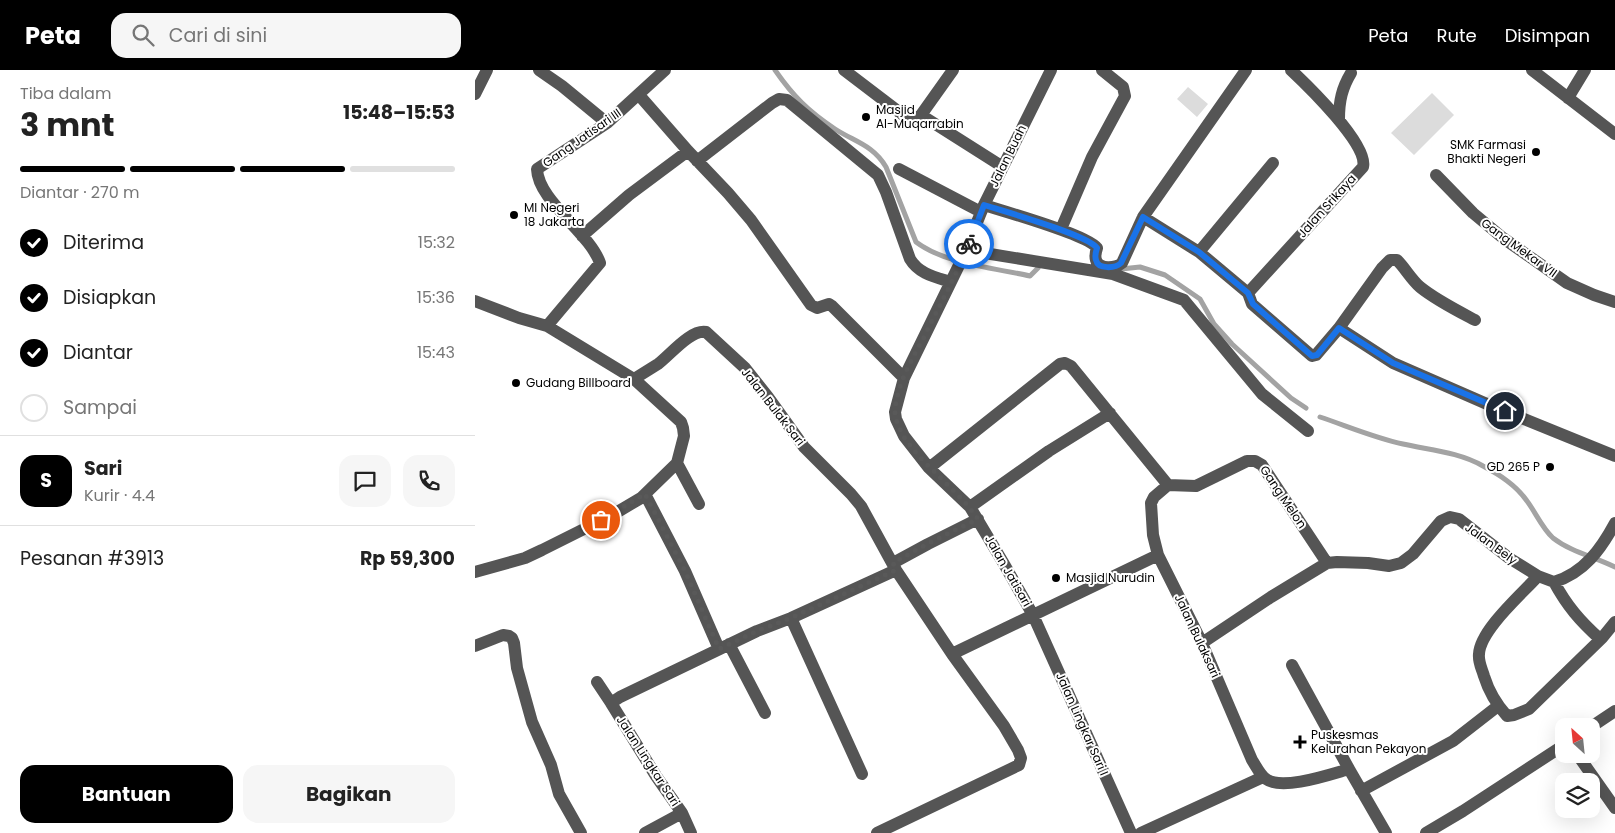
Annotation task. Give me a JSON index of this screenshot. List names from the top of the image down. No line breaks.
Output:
{"streets":{"street":["Gang Jatisari III","Jalan Buah","Jalan Srikaya","Gang Mekar VII","Jalan Bulak Sari","Gang Melon","Jalan Bely","Jalan Jatisari","Jalan Bulaksari","Jalan Lingkar Sari I","Jalan Lingkar Sari"]},"crossings":[["Jalan Buah","Jalan Jatisari"],["Jalan Bulak Sari","Jalan Lingkar Sari"],["Gang Melon","Jalan Bely"],["Gang Melon","Jalan Bulaksari"],["Jalan Bely","Jalan Bulaksari"],["Jalan Jatisari","Jalan Lingkar Sari I"],["Jalan Jatisari","Jalan Lingkar Sari"]],"places":{"other":["Masjid Al-Muqarrabin","SMK Farmasi Bhakti Negeri","MI Negeri 18 Jakarta","Gudang Billboard","GD 265 P","Masjid Nurudin"],"health":["Puskesmas Kelurahan Pekayon"]},"north":"top left","page":{"header":"Peta","search":"Cari di sini","nav":["Peta","Rute","Disimpan"],"heading":["3 mnt","Tiba dalam","15:48–15:53"],"panel":["Sari","Kurir · 4.4","Pesanan #3913","Rp 59,300"],"bar":"Diantar · 270 m","list":[["Diterima","15:32"],["Disiapkan","15:36"],["Diantar","15:43"],"Sampai"],"round":"S","buttons":["Bantuan","Bagikan"]}}
